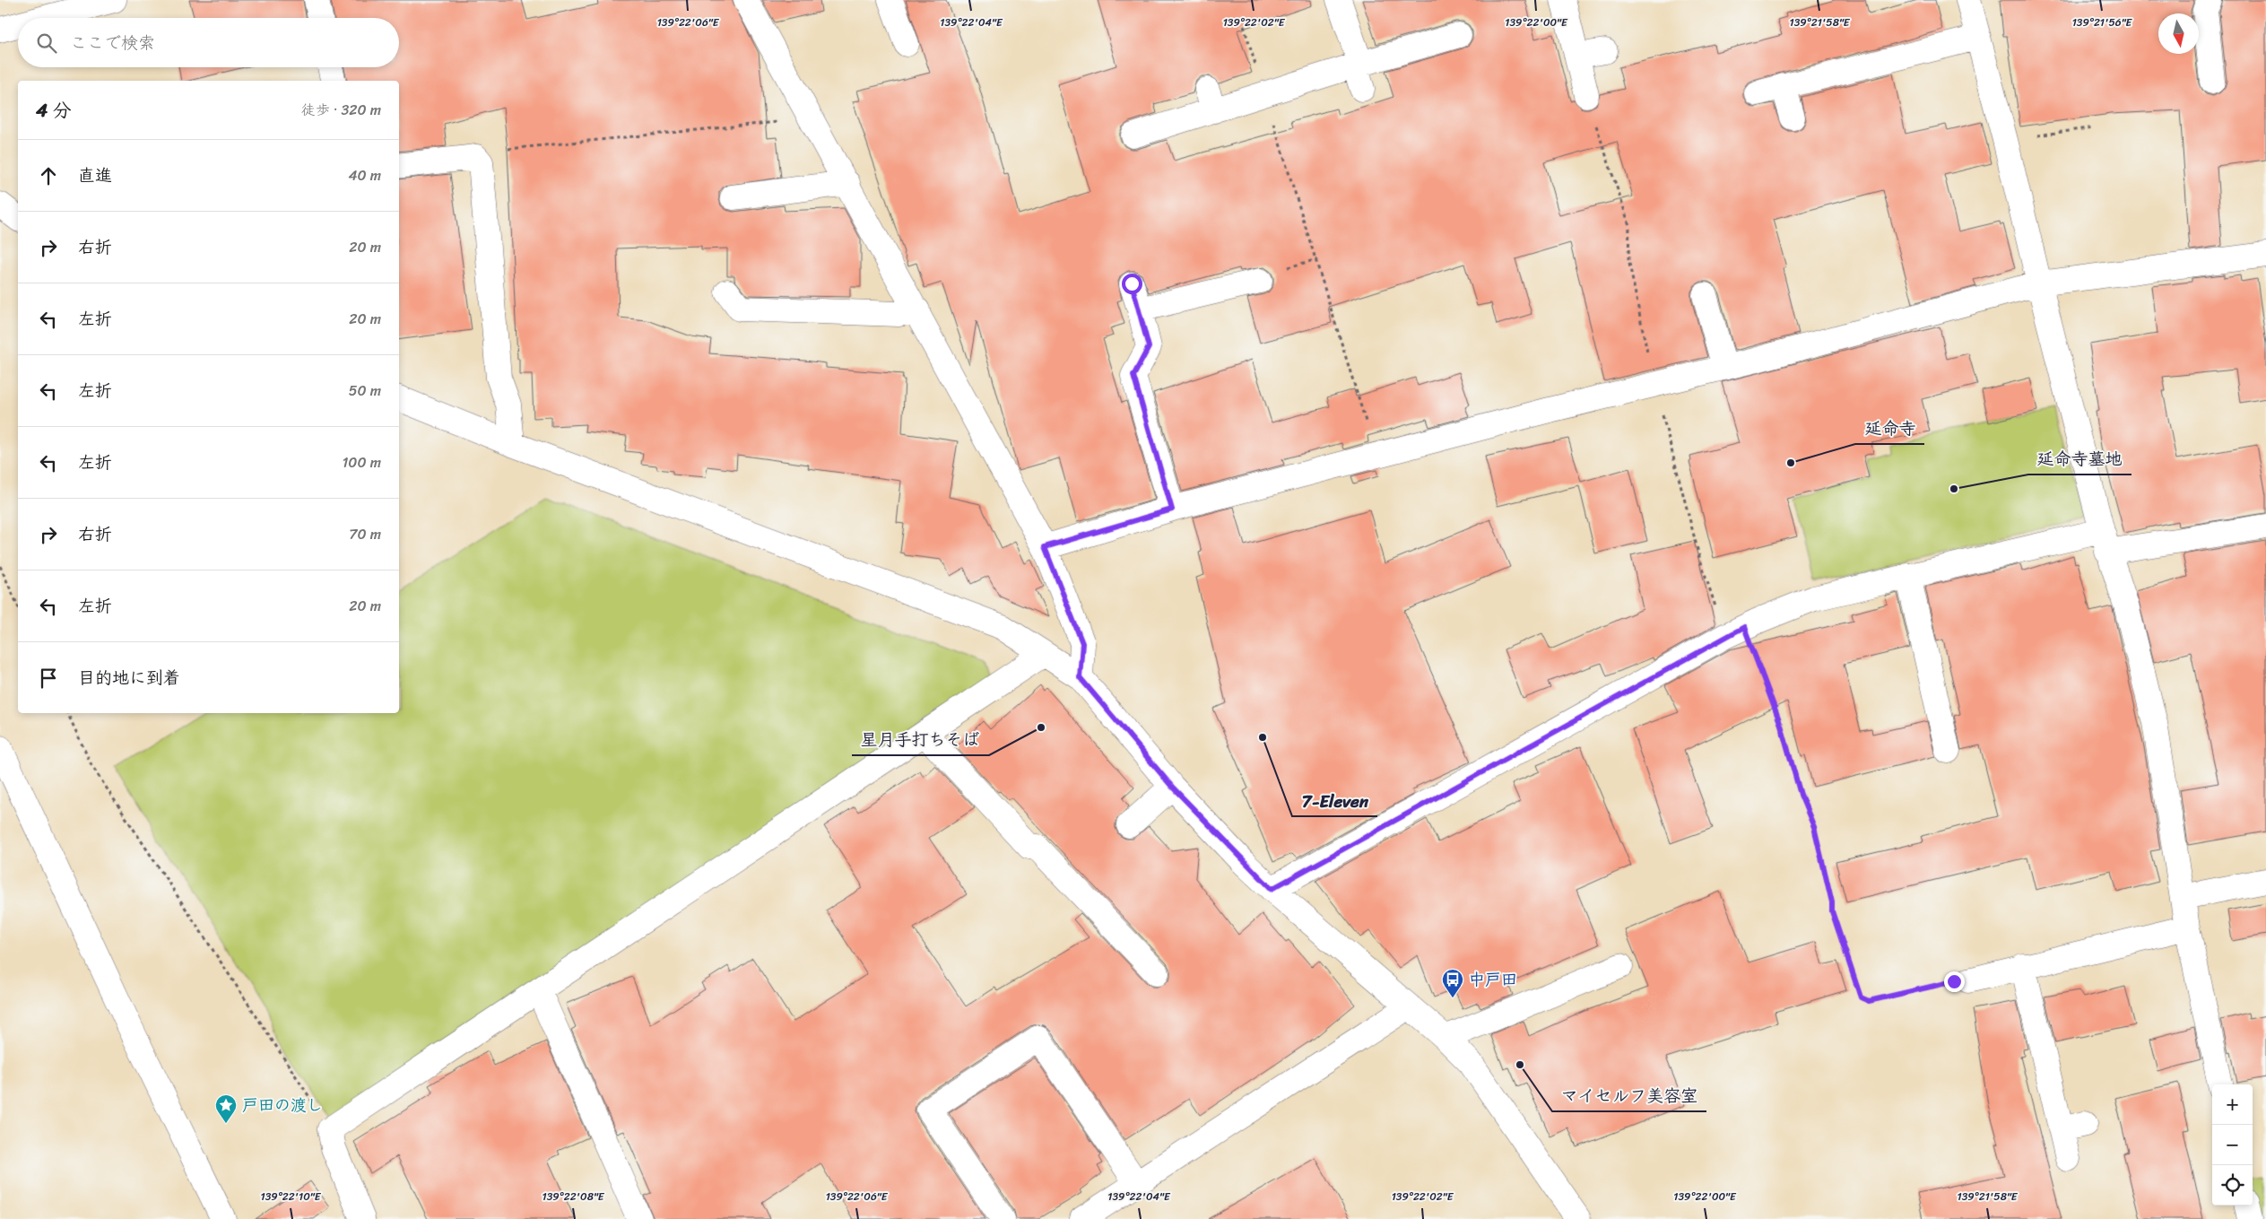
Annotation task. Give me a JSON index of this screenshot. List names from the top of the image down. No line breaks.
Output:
{"places":{"other":["延命寺","延命寺墓地","星月手打ちそば","7-Eleven","マイセルフ美容室"],"bus stop":["中戸田"],"place":["戸田の渡し"]},"north":"bottom","page":{"search":"ここで検索","heading":["4 分","徒歩 · 320 m"],"list":[["直進","40 m"],["右折","20 m"],["左折","20 m"],["左折","50 m"],["左折","100 m"],["右折","70 m"],["左折","20 m"],"目的地に到着"],"map_buttons":["+","−"]},"coordinates":["139°22'06\"E","139°22'04\"E","139°22'02\"E","139°22'00\"E","139°21'58\"E","139°21'56\"E","139°22'10\"E","139°22'08\"E"]}
